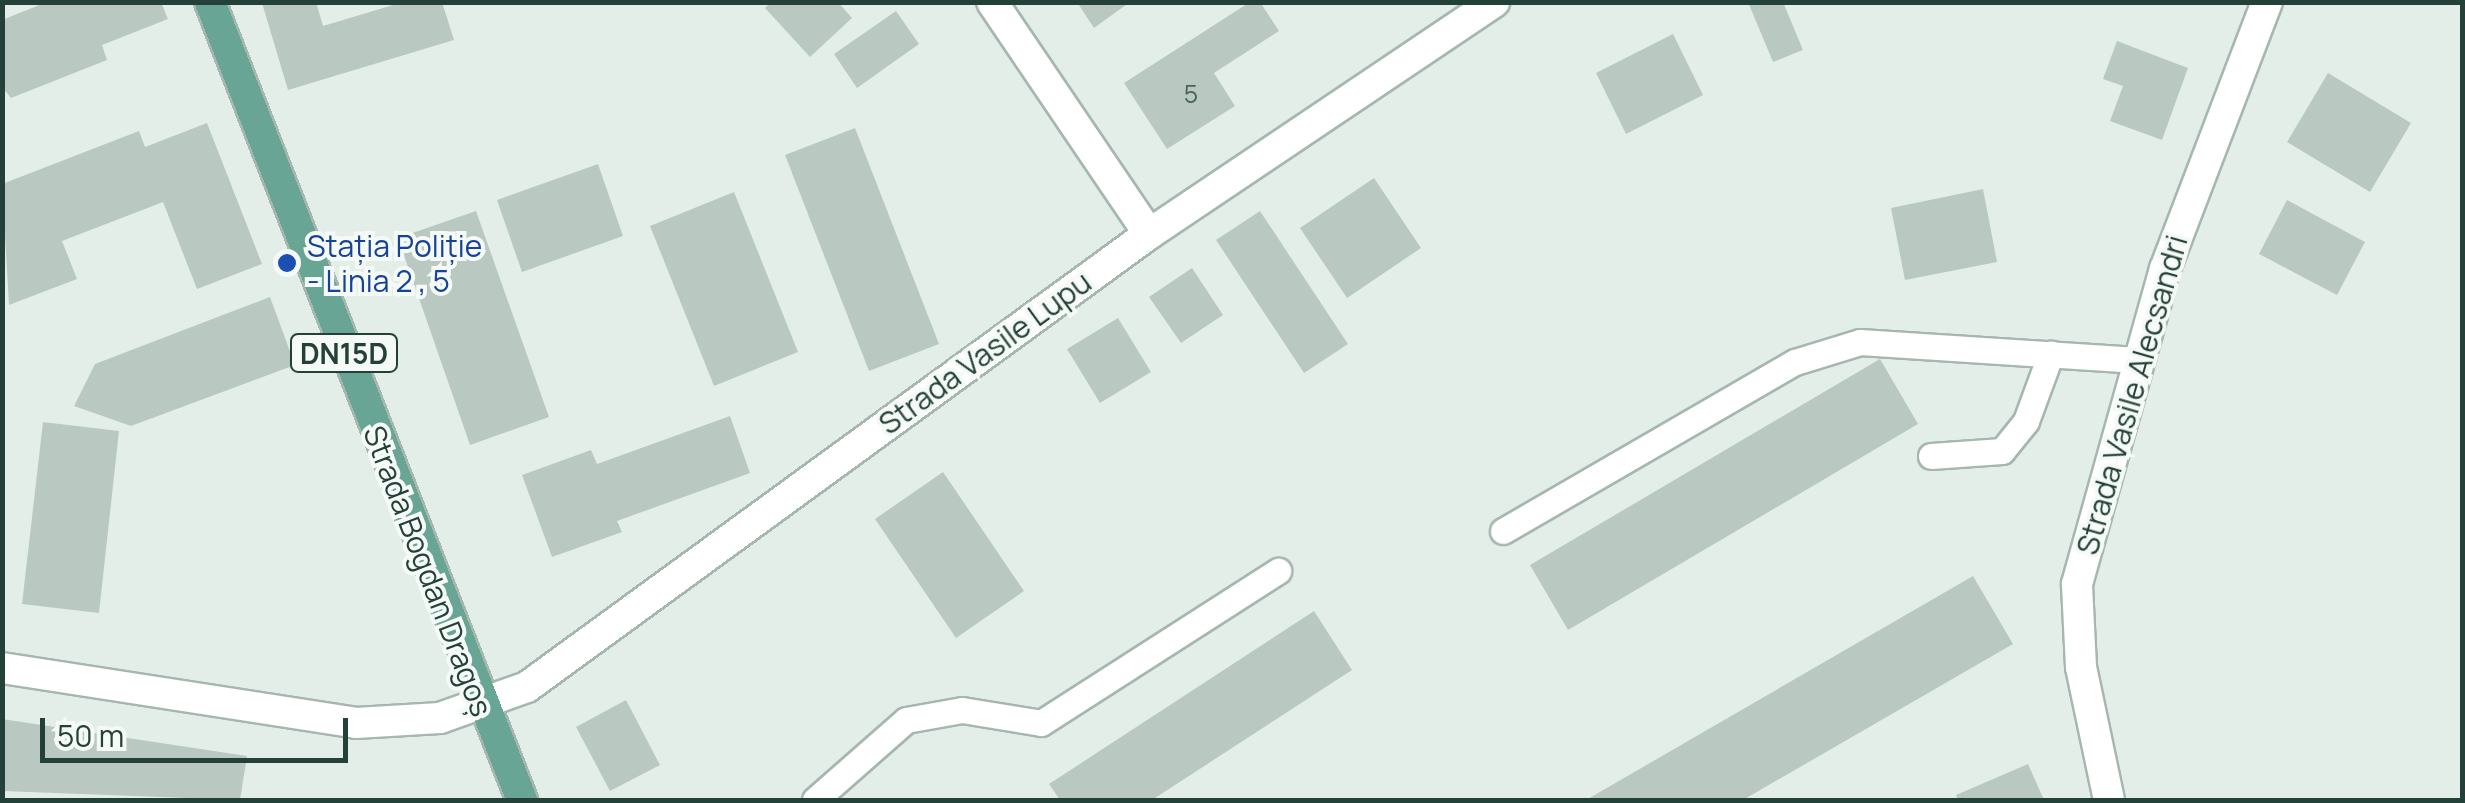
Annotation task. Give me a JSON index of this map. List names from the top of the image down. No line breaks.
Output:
{"streets":{"main road":["DN15D","Strada Bogdan Dragoș"],"street":["Strada Vasile Lupu","Strada Vasile Alecsandri"]},"crossings":[["Strada Vasile Lupu","Strada Bogdan Dragoș"]],"places":["Stația Poliție - Linia 2 , 5"],"house_numbers":["5"],"scale_bar":"50 m"}
